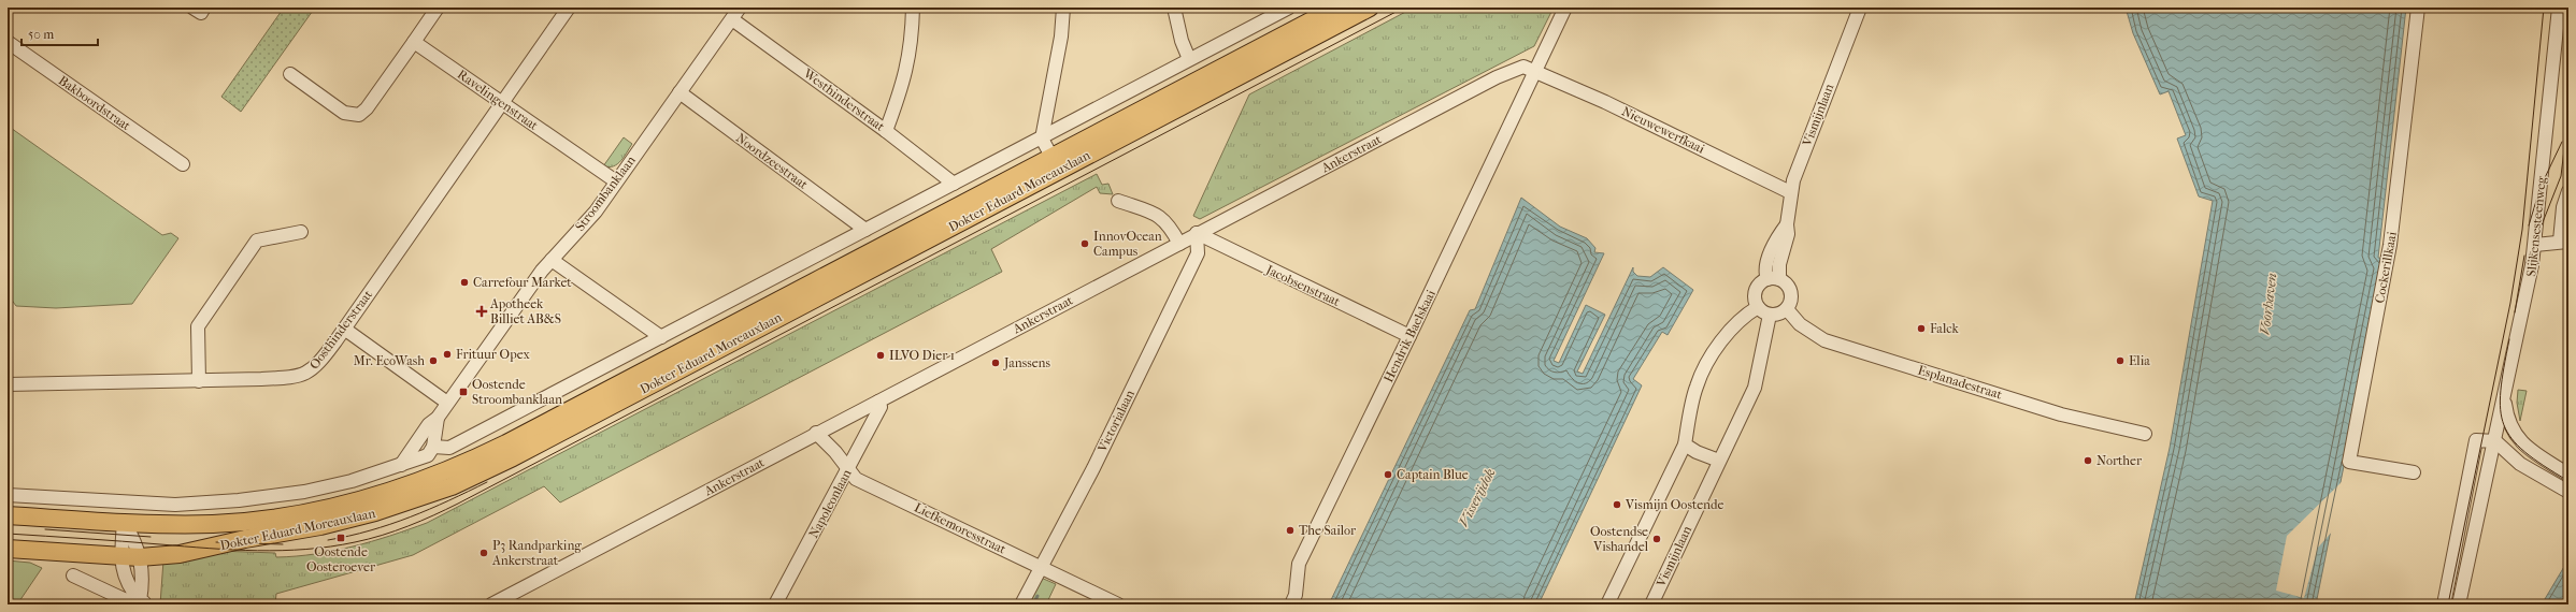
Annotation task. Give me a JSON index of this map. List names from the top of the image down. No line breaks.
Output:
{"streets":{"main road":["Dokter Eduard Moreauxlaan"],"street":["Ravelingenstraat","Westhinderstraat","Bakboordstraat","Vismijnlaan","Nieuwewerfkaai","Ankerstraat","Noordzeestraat","Stroombanklaan","Slijkensesteenweg","Cockerillkaai","Jacobsenstraat","Oosthinderstraat","Hendrik Baelskaai","Esplanadestraat","Victorialaan","Napoleonlaan","Liefkemoresstraat"]},"crossings":[["Ravelingenstraat","Stroombanklaan"],["Ravelingenstraat","Oosthinderstraat"],["Westhinderstraat","Stroombanklaan"],["Vismijnlaan","Nieuwewerfkaai"],["Vismijnlaan","Esplanadestraat"],["Nieuwewerfkaai","Ankerstraat"],["Nieuwewerfkaai","Hendrik Baelskaai"],["Ankerstraat","Jacobsenstraat"],["Ankerstraat","Hendrik Baelskaai"],["Ankerstraat","Victorialaan"],["Ankerstraat","Napoleonlaan"],["Ankerstraat","Liefkemoresstraat"],["Noordzeestraat","Stroombanklaan"],["Jacobsenstraat","Hendrik Baelskaai"],["Jacobsenstraat","Victorialaan"],["Victorialaan","Liefkemoresstraat"],["Napoleonlaan","Liefkemoresstraat"]],"water":["Voorhaven","Visserijdok"],"places":{"other":["InnovOcean Campus","Carrefour Market","Falck","Frituur Opex","ILVO Dier 1","Mr. EcoWash","Elia","Janssens","Norther","Captain Blue","Vismijn Oostende","The Sailor","Oostendse Vishandel","P3 Randparking Ankerstraat"],"health":["Apotheek Billiet AB&S"],"transit":["Oostende Stroombanklaan","Oostende Oosteroever"]},"scale_bar":"50 m"}
